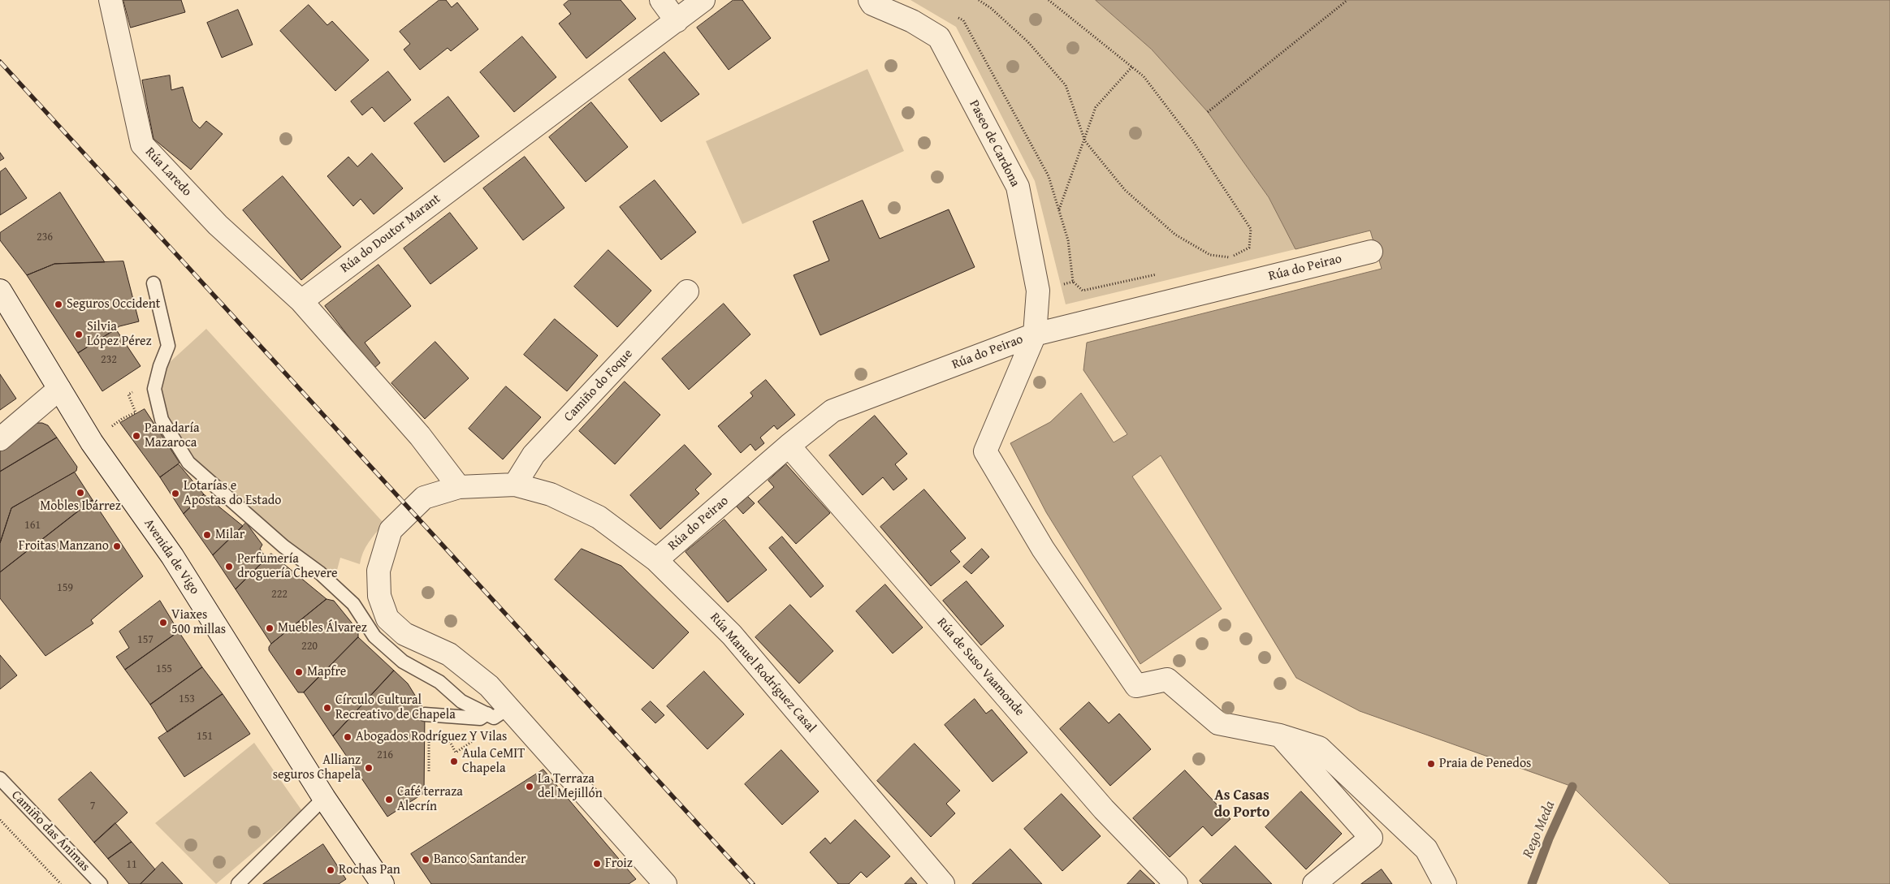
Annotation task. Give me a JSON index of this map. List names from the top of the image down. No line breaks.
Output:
{"streets":{"street":["Paseo de Cardona","Rúa Laredo","Rúa do Doutor Marant","Rúa do Peirao","Camiño do Foque","Avenida de Vigo","Rúa de Suso Vaamonde","Rúa Manuel Rodríguez Casal"],"lane":["Camiño das Ánimas"]},"crossings":[["Paseo de Cardona","Rúa do Peirao"],["Rúa Laredo","Rúa do Doutor Marant"],["Rúa do Peirao","Rúa de Suso Vaamonde"],["Rúa do Peirao","Rúa Manuel Rodríguez Casal"],["Camiño do Foque","Rúa Manuel Rodríguez Casal"]],"districts":["As Casas do Porto"],"water":["Rego Meda"],"places":["Seguros Occident","Silvia López Pérez","Panadaría Mazaroca","Mobles Ibárrez","Lotarías e Apostas do Estado","Milar","Froitas Manzano","Perfumería droguería Chevere","Viaxes 500 millas","Muebles Álvarez","Mapfre","Círculo Cultural Recreativo de Chapela","Abogados Rodríguez Y Vilas","Aula CeMIT Chapela","Praia de Penedos","Allianz seguros Chapela","La Terraza del Mejillón","Café terraza Alecrín","Banco Santander","Froiz","Rochas Pan"],"house_numbers":["236","232","161","159","222","157","220","155","153","151","216","7","11"]}
